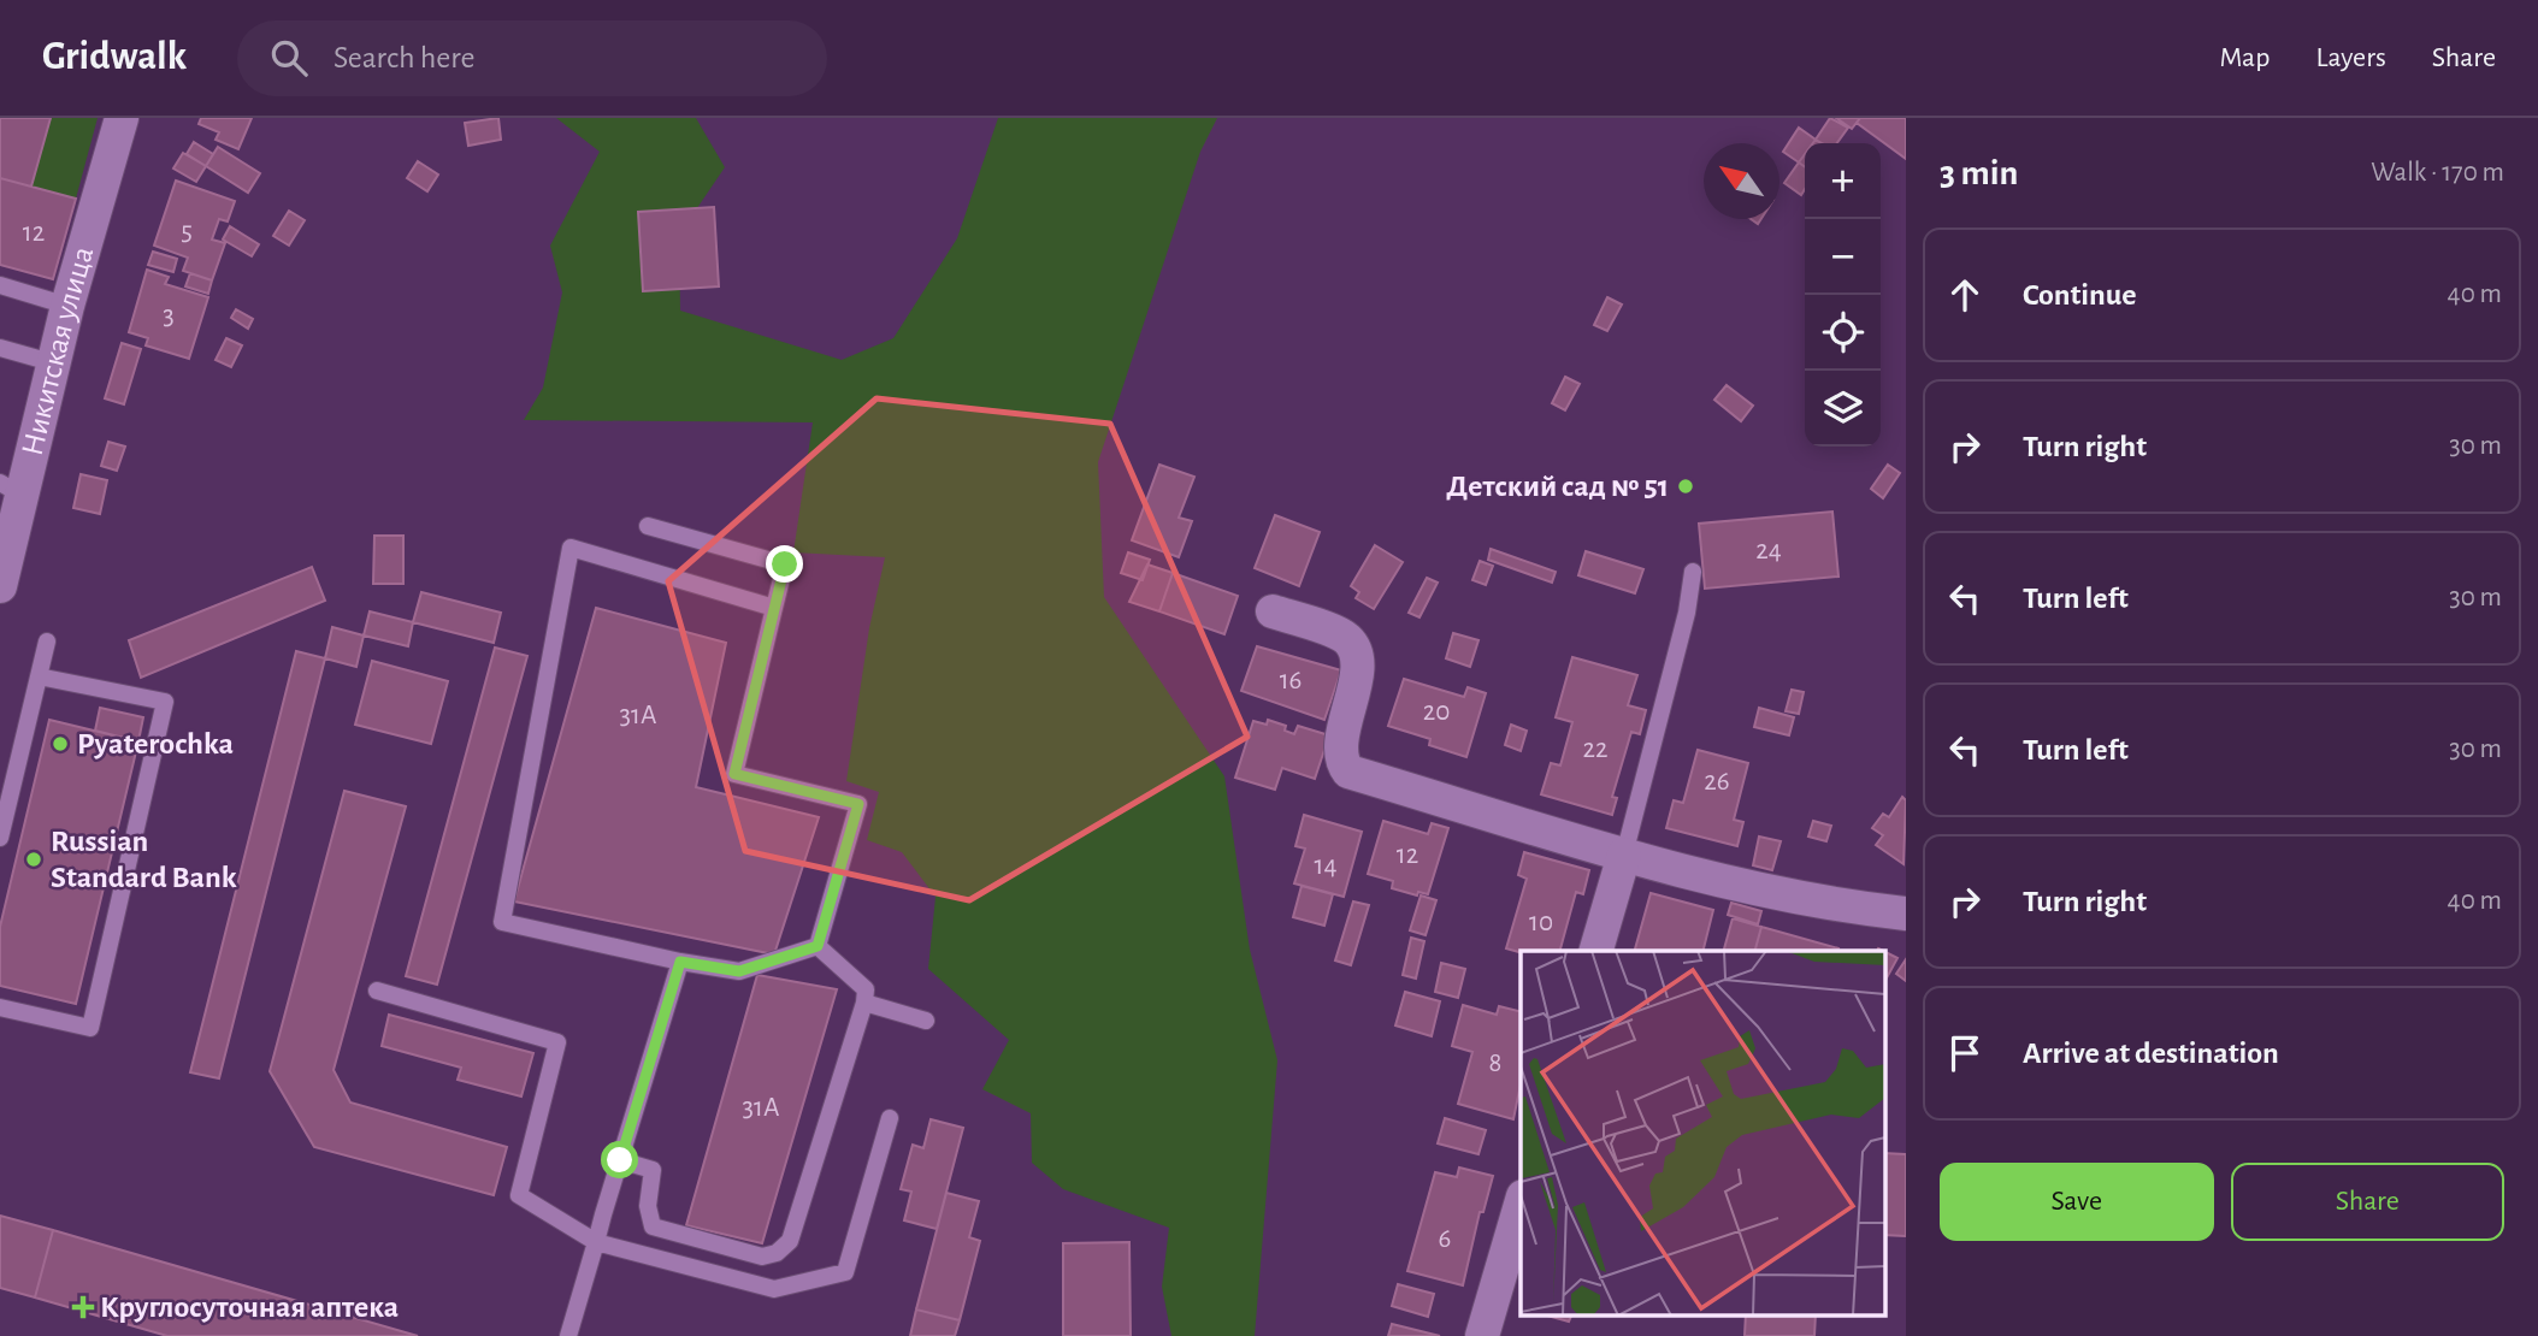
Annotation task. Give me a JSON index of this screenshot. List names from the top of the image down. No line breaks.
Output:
{"streets":{"street":["Никитская улица"]},"places":{"other":["Детский сад № 51","Pyaterochka","Russian Standard Bank"],"health":["Круглосуточная аптека"]},"house_numbers":["5","12","3","24","16","20","31А","22","26","12","14","10","8","31А","6"],"north":"top left","page":{"header":"Gridwalk","search":"Search here","nav":["Map","Layers","Share"],"heading":["3 min","Walk · 170 m"],"map_buttons":["+","−"],"list":[["Continue","40 m"],["Turn right","30 m"],["Turn left","30 m"],["Turn left","30 m"],["Turn right","40 m"],"Arrive at destination"],"buttons":["Save","Share"]}}
